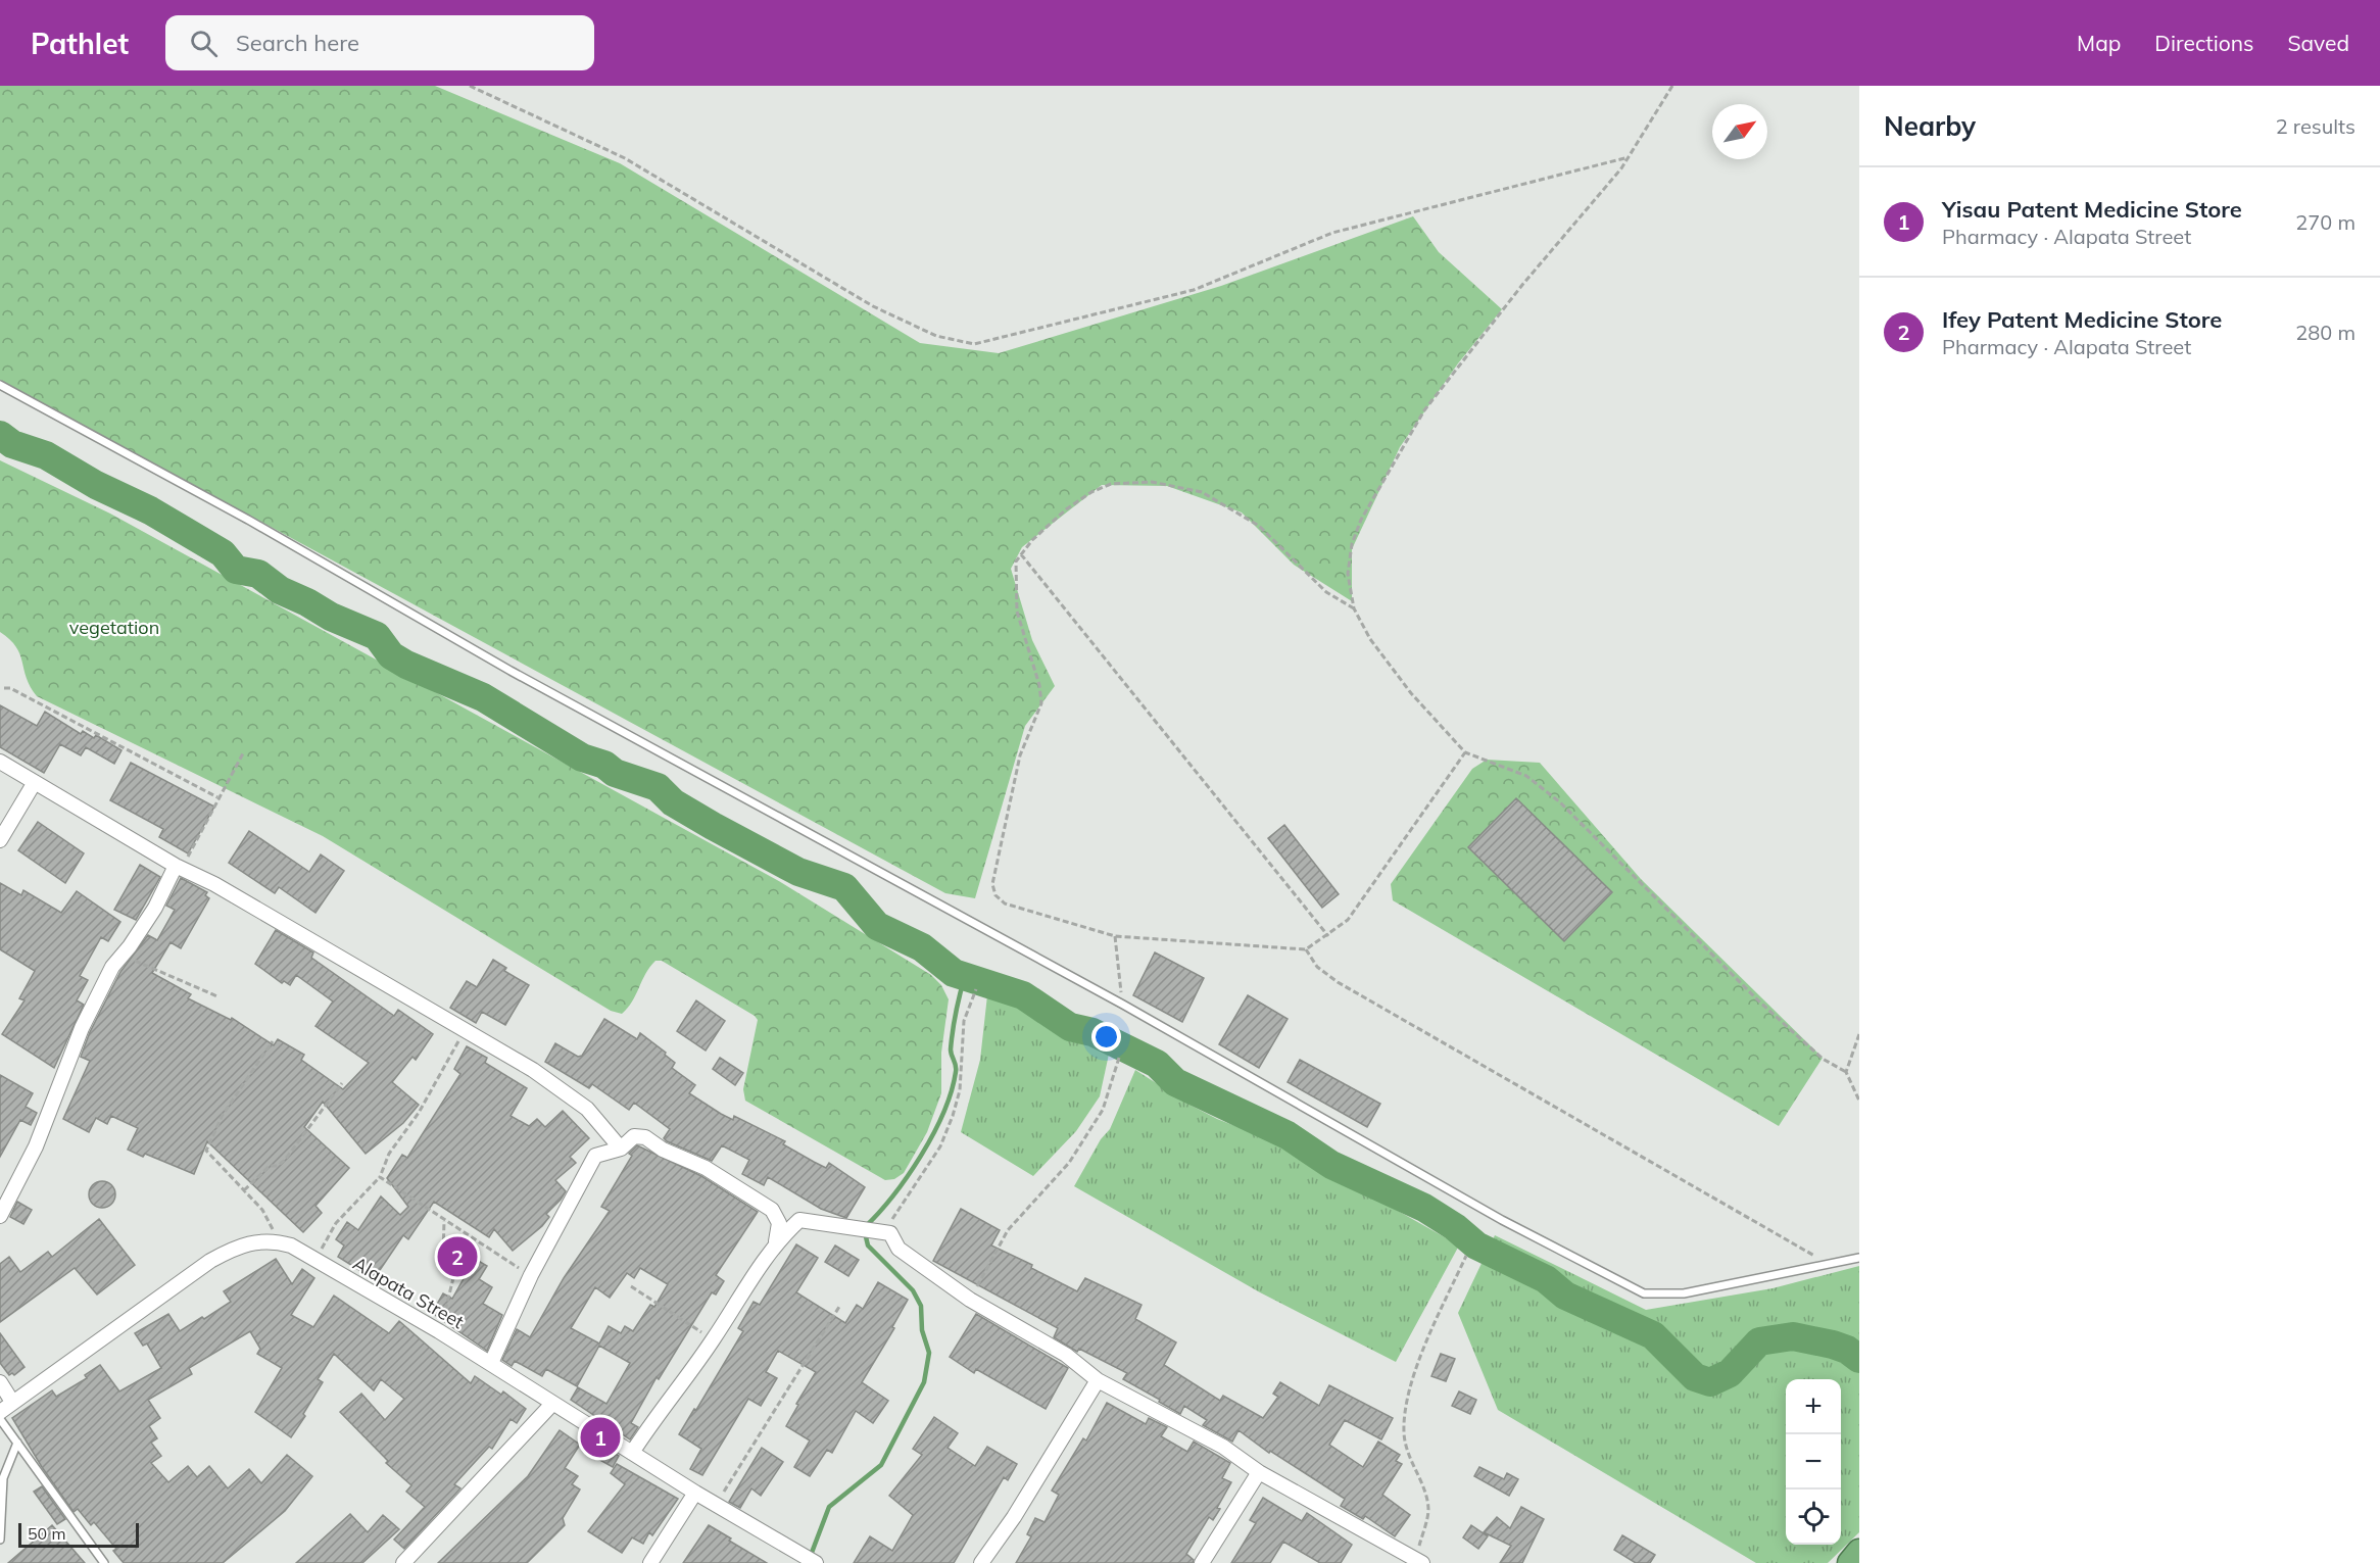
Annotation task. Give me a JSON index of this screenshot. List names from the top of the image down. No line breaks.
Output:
{"streets":{"street":["Alapata Street"]},"parks":["vegetation"],"scale_bar":"50 m","north":"top right","page":{"header":"Pathlet","search":"Search here","nav":["Map","Directions","Saved"],"heading":["Nearby","2 results"],"list":[{"mark":"1","name":"Yisau Patent Medicine Store","note":"Pharmacy · Alapata Street","value":"270 m"},{"mark":"2","name":"Ifey Patent Medicine Store","note":"Pharmacy · Alapata Street","value":"280 m"}],"pins":["2","1"],"map_buttons":["+","−"],"scale":"50 m"}}
